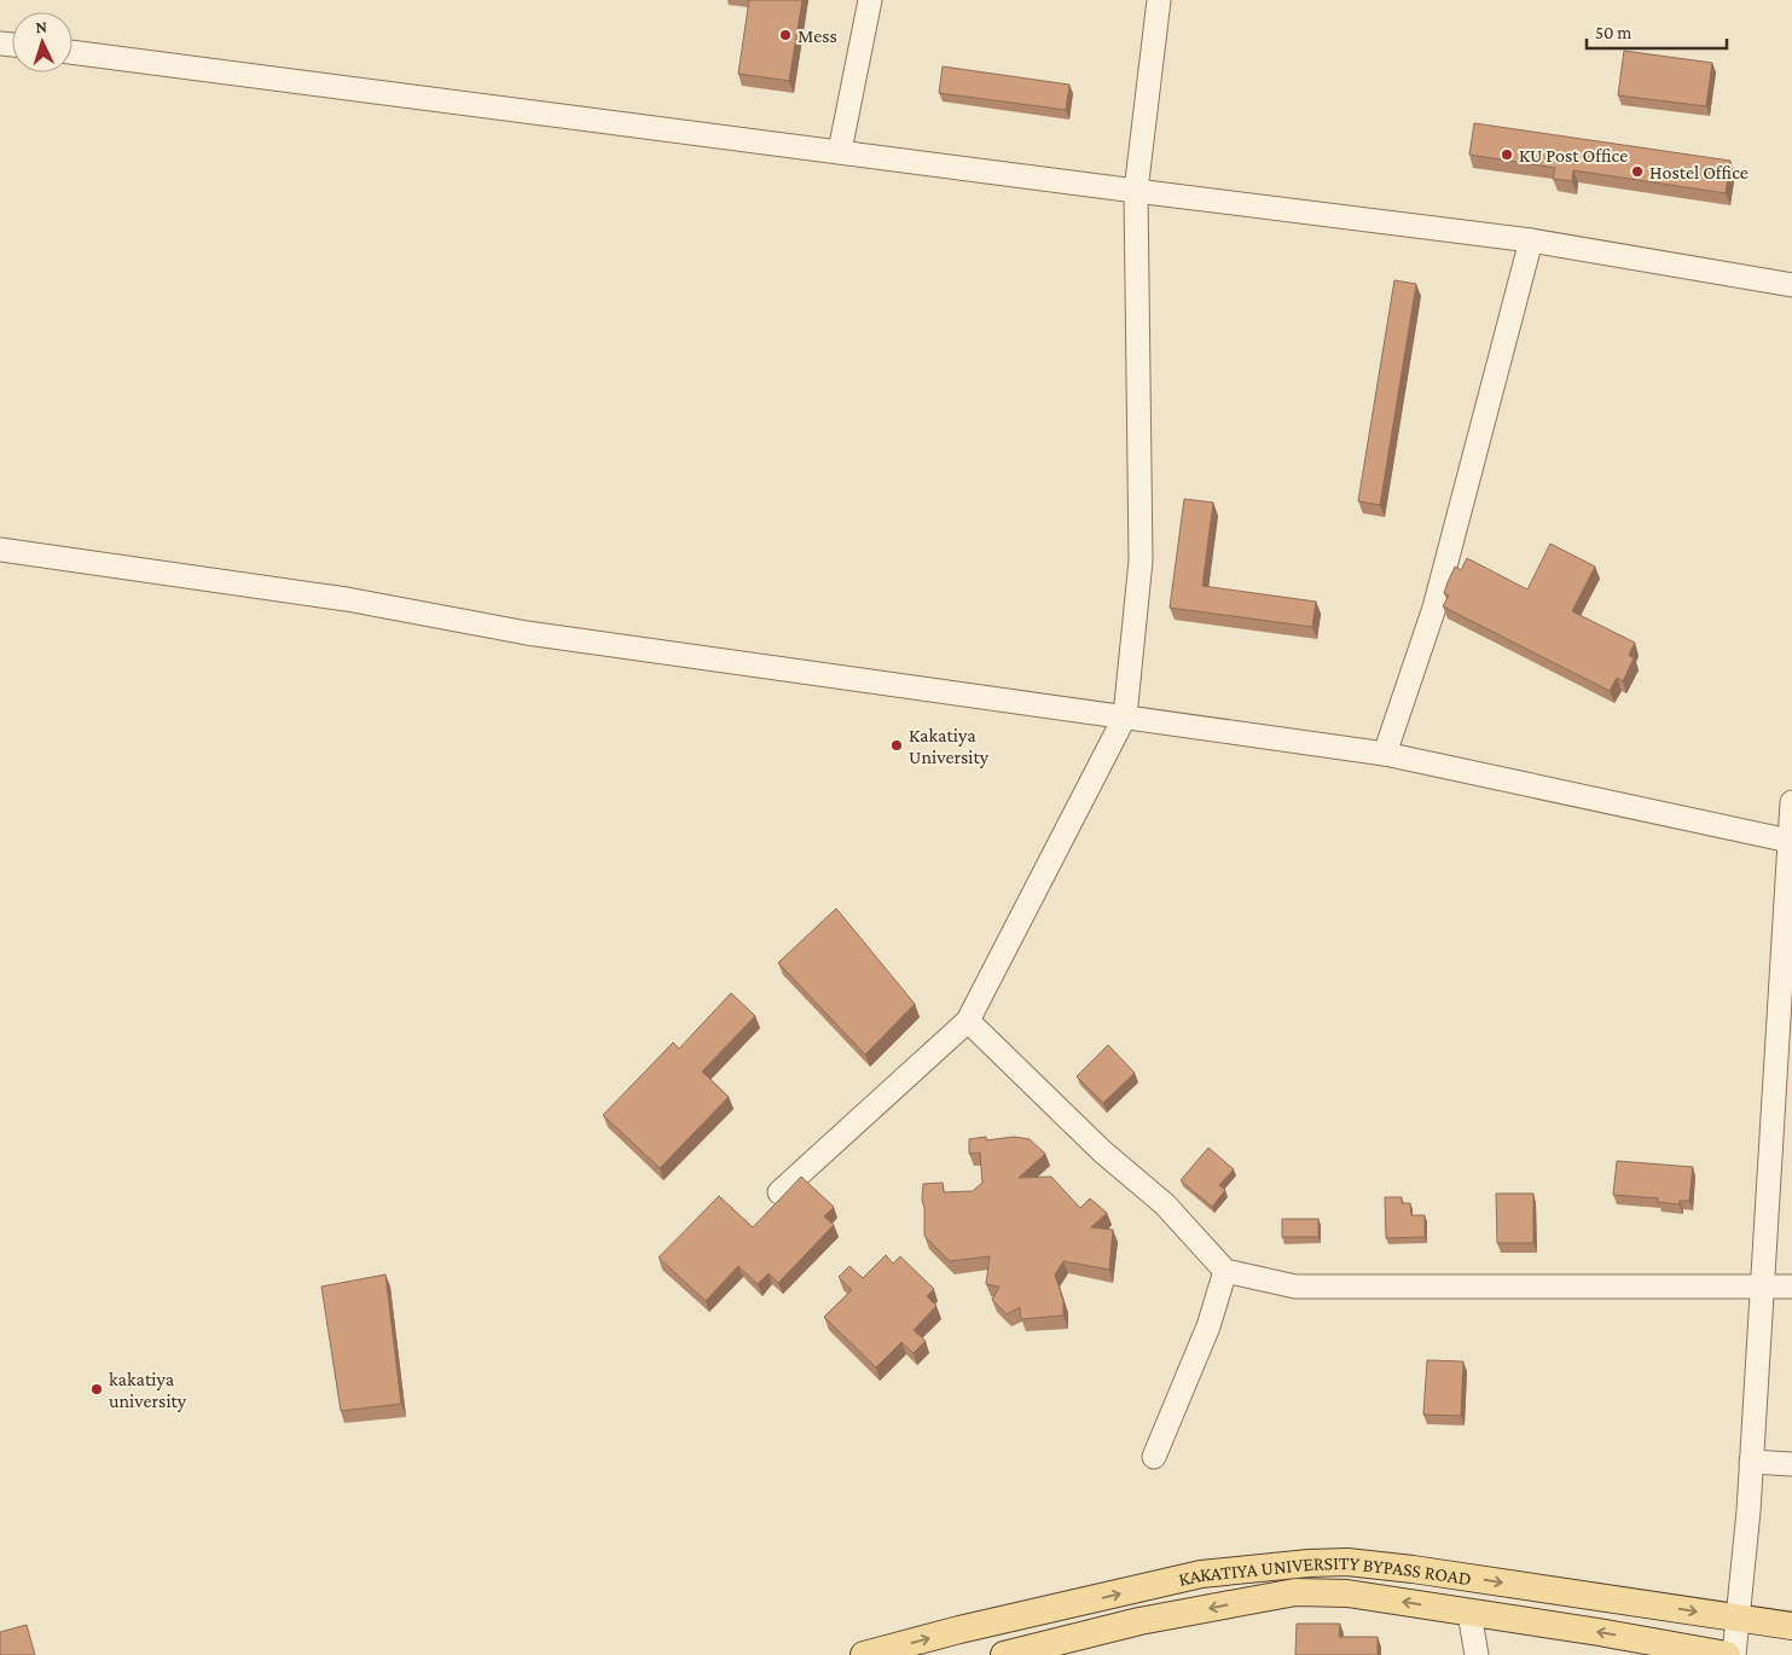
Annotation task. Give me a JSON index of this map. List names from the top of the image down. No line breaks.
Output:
{"streets":{"main road":["KAKATIYA UNIVERSITY BYPASS ROAD"]},"places":["Mess","KU Post Office","Hostel Office","Kakatiya University","kakatiya university"],"scale_bar":"50 m","north":"top"}
